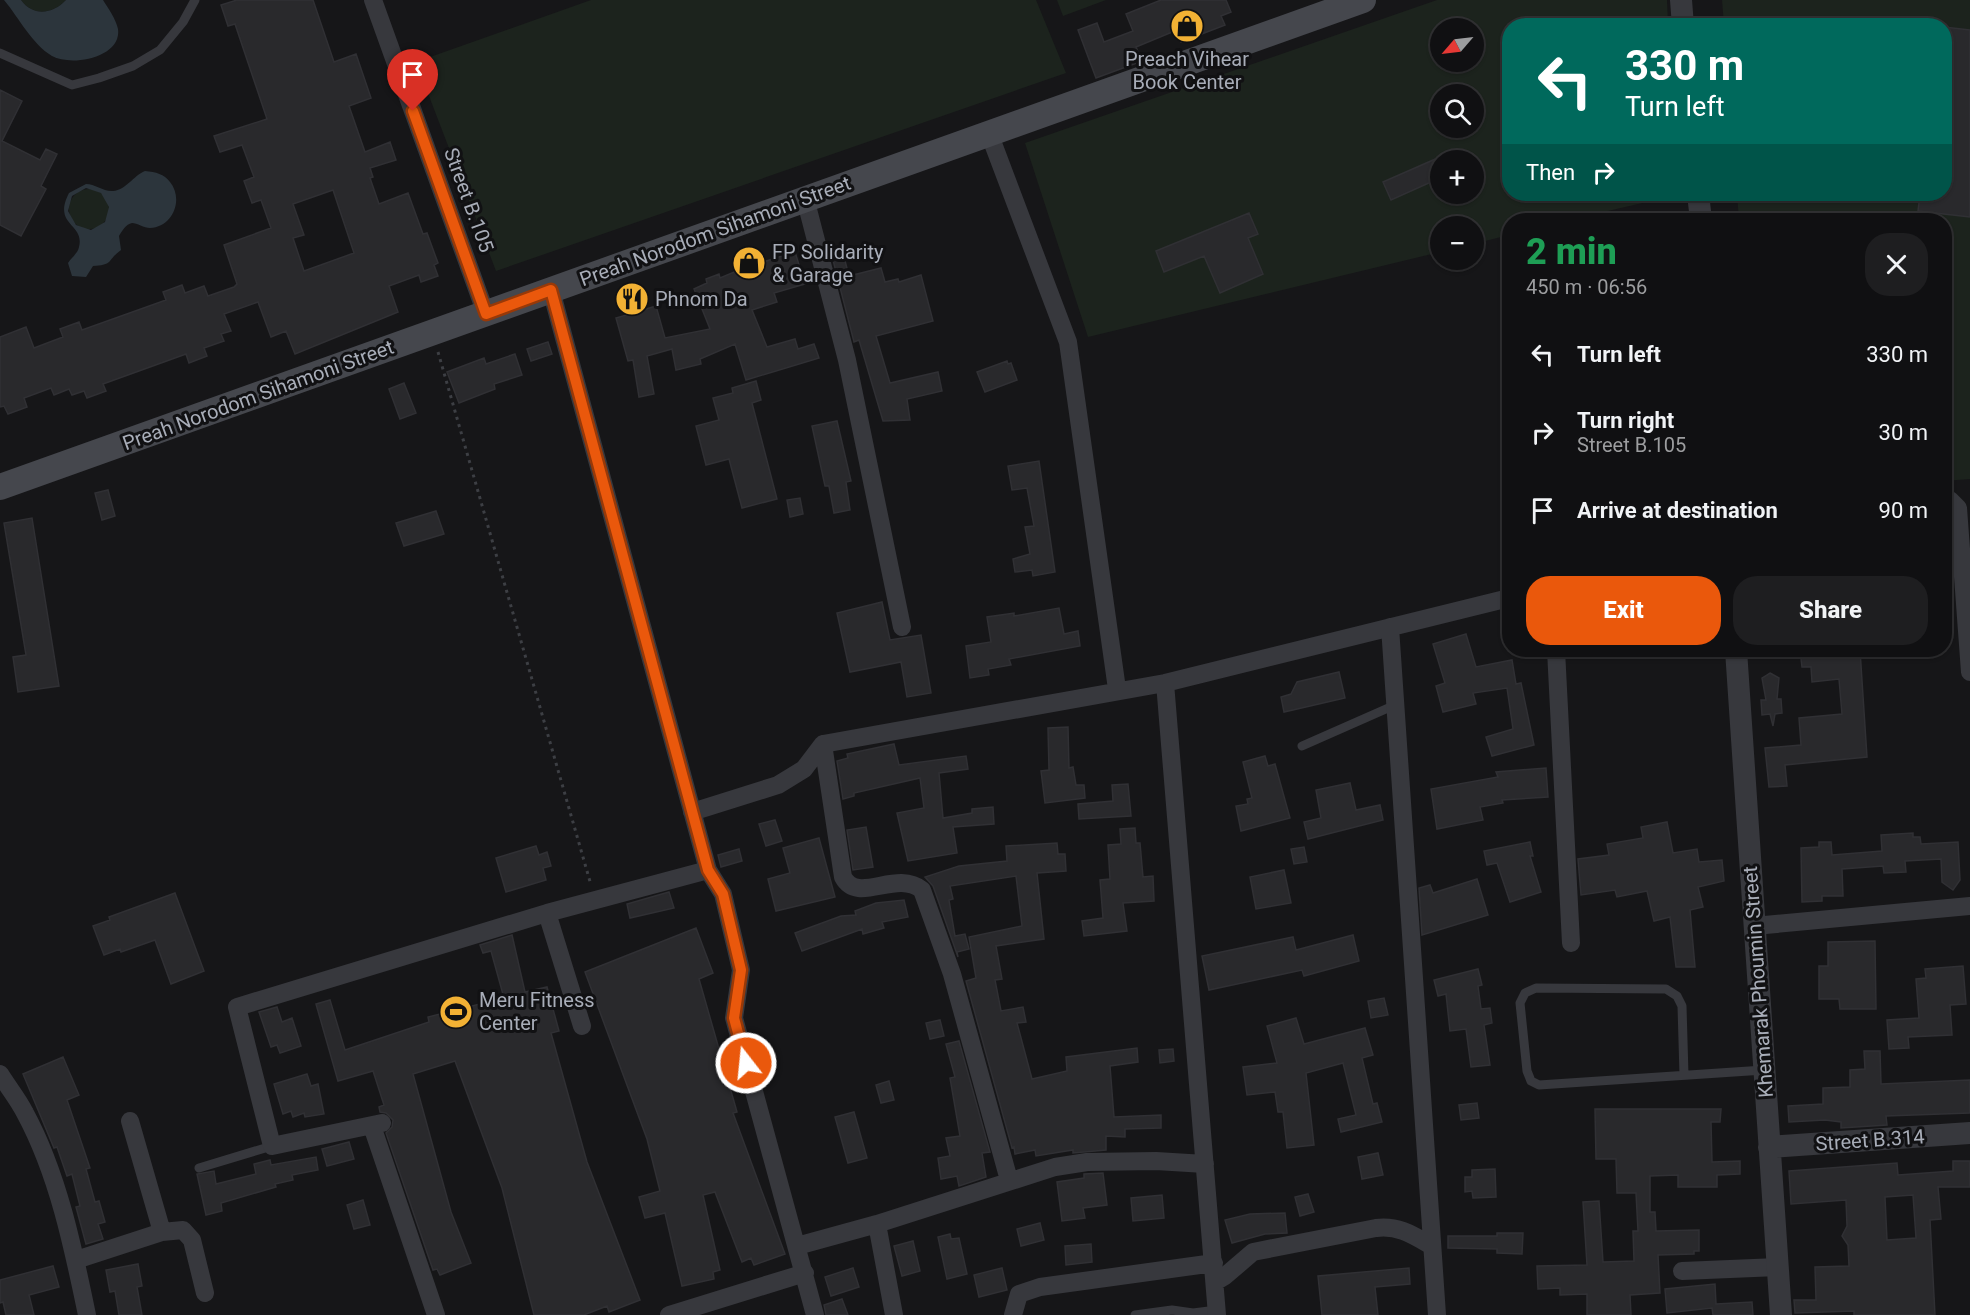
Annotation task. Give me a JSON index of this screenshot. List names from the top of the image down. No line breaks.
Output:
{"streets":{"main road":["Preah Norodom Sihamoni Street"],"street":["Street B.105","Khemarak Phoumin Street","Street B.314"]},"crossings":[["Street B.105","Preah Norodom Sihamoni Street"],["Khemarak Phoumin Street","Street B.314"]],"places":{"shop":["Preach Vihear Book Center","FP Solidarity & Garage"],"restaurant":["Phnom Da"],"sports":["Meru Fitness Center"]},"north":"bottom left","page":{"map_buttons":["+","−"],"turn":["330 m","Turn left"],"then":"Then","heading":["2 min","450 m · 06:56"],"list":[{"name":"Turn left","value":"330 m"},{"name":"Turn right","note":"Street B.105","value":"30 m"},{"name":"Arrive at destination","value":"90 m"}],"buttons":["Exit","Share"]}}
